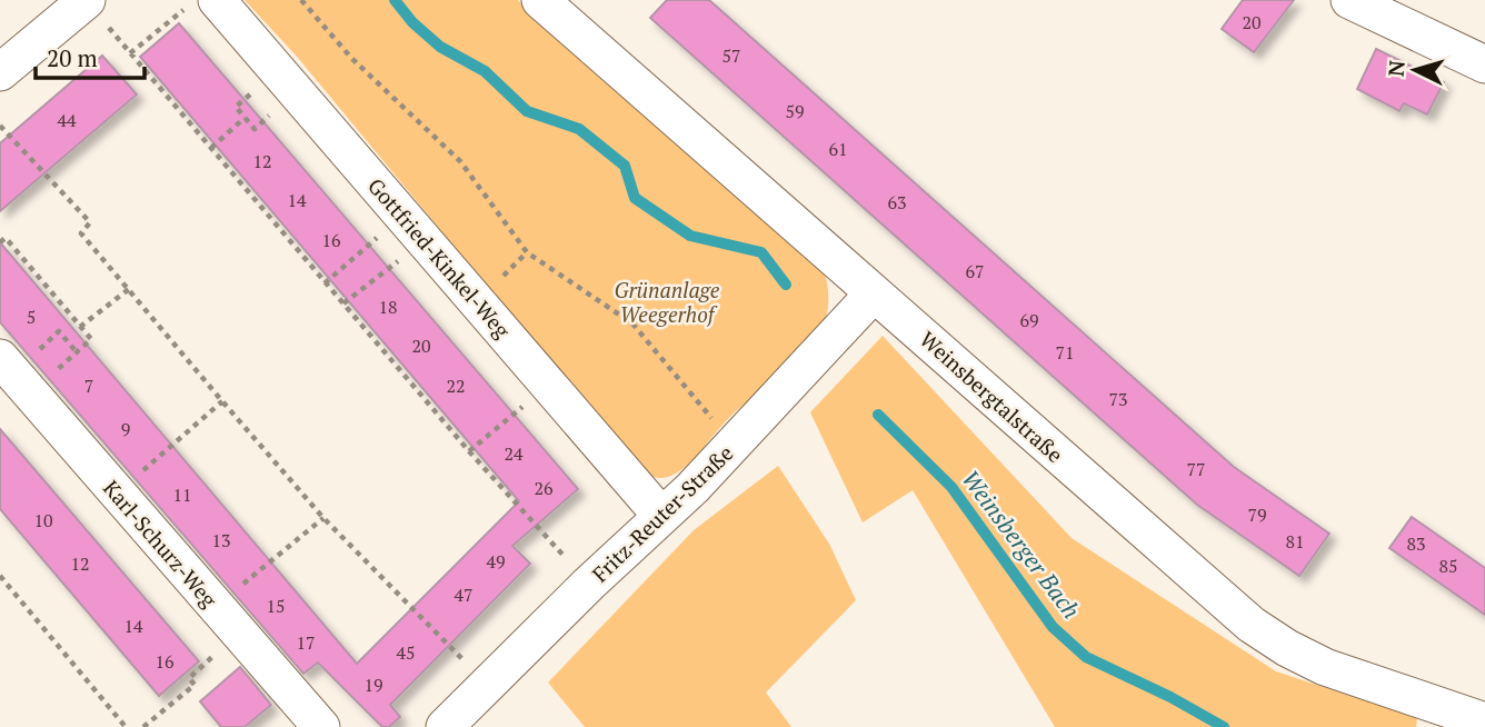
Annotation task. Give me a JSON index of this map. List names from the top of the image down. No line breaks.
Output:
{"streets":{"street":["Gottfried-Kinkel-Weg","Weinsbergtalstraße","Fritz-Reuter-Straße","Karl-Schurz-Weg"]},"crossings":[["Gottfried-Kinkel-Weg","Fritz-Reuter-Straße"],["Weinsbergtalstraße","Fritz-Reuter-Straße"]],"water":["Weinsberger Bach"],"parks":["Grünanlage Weegerhof"],"house_numbers":["20","57","59","44","61","12","14","63","16","67","18","5","69","20","71","7","22","73","9","24","77","26","11","79","10","13","81","83","49","12","85","47","15","14","17","45","16","19"],"scale_bar":"20 m","north":"left"}
